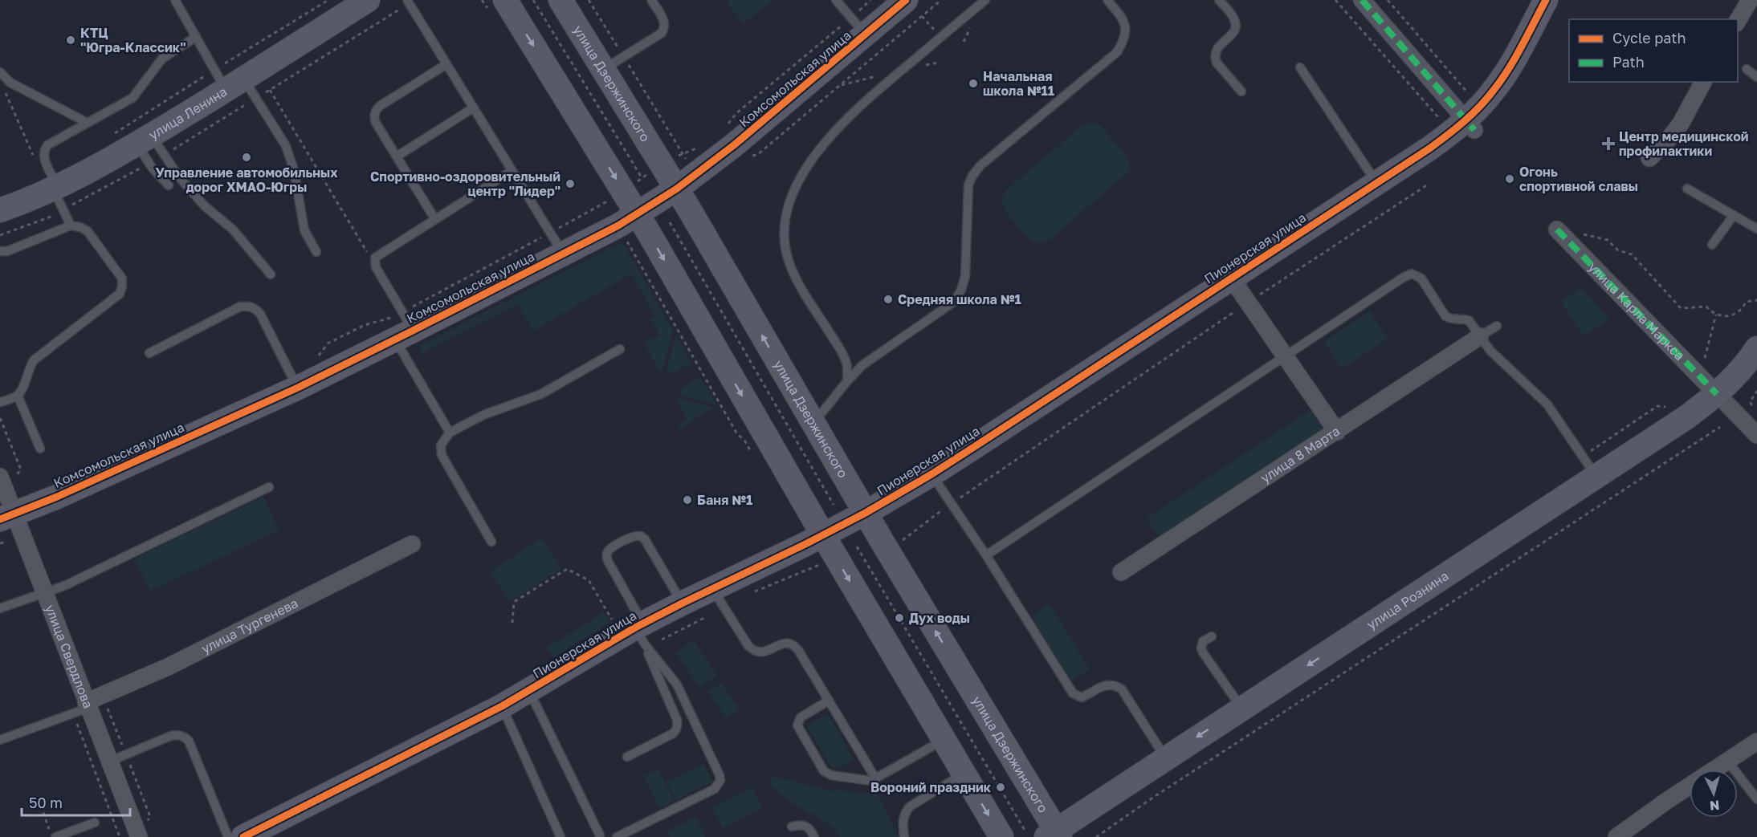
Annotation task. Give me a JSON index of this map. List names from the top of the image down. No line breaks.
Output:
{"streets":{"main road":["Комсомольская улица","улица Дзержинского","улица Ленина","Пионерская улица","улица Рознина"],"street":["улица Карла Маркса","улица 8 Марта","улица Тургенева","улица Свердлова"]},"crossings":[["Комсомольская улица","улица Дзержинского"],["Комсомольская улица","улица Свердлова"],["улица Дзержинского","Пионерская улица"],["улица Дзержинского","улица Рознина"],["улица Карла Маркса","улица Рознина"],["улица Тургенева","улица Свердлова"]],"places":{"other":["КТЦ \"Югра-Классик\"","Начальная школа №11","Управление автомобильных дорог ХМАО-Югры","Огонь спортивной славы","Спортивно-оздоровительный центр \"Лидер\"","Средняя школа №1","Баня №1","Дух воды","Вороний праздник"],"health":["Центр медицинской профилактики"]},"legend":["Cycle path","Path"],"scale_bar":"50 m","north":"bottom"}
